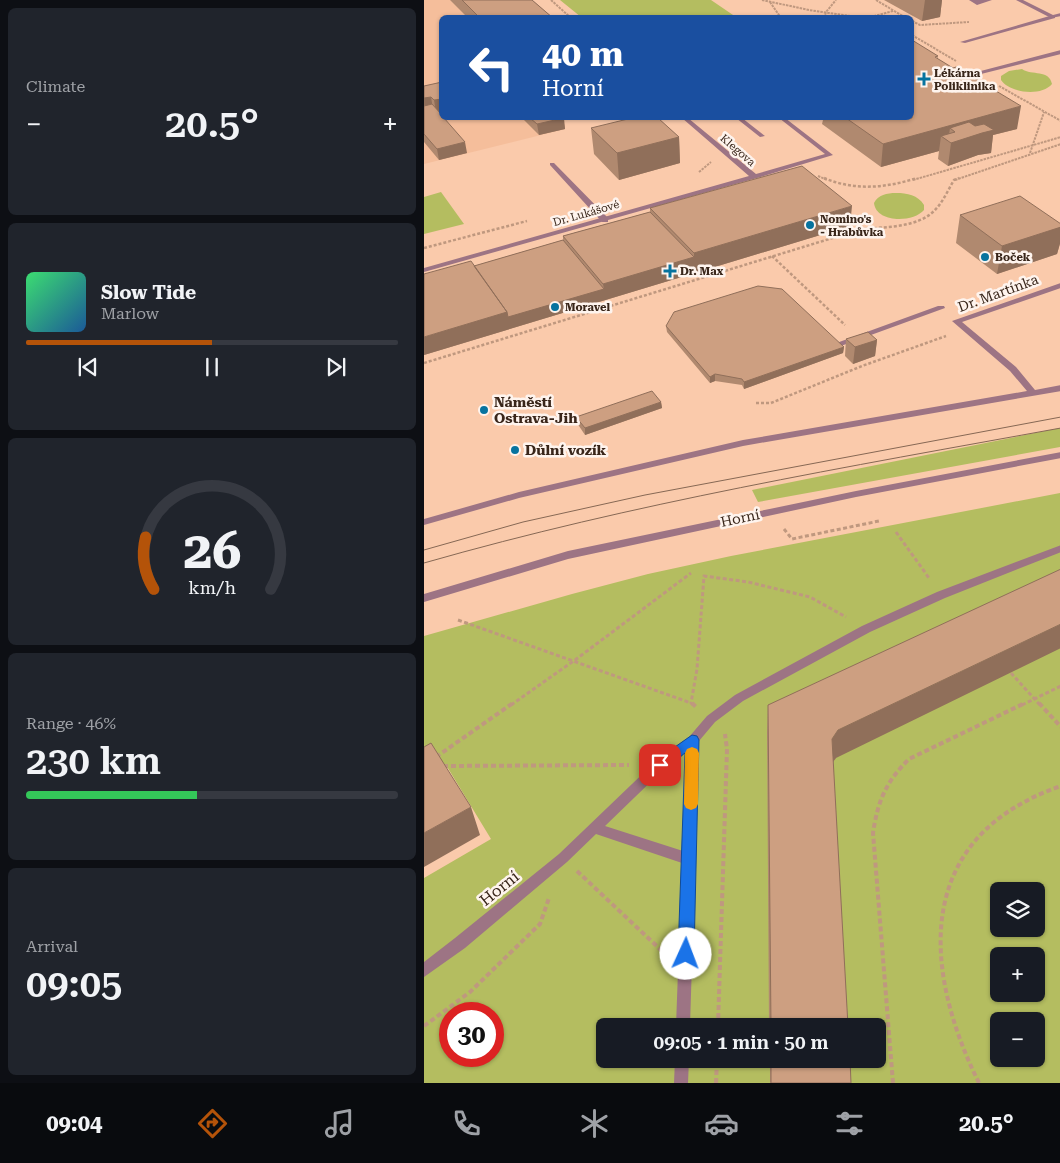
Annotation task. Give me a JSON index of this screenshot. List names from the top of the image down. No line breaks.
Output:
{"streets":{"street":["Klegova","Dr. Lukášové","Dr. Martínka","Horní"]},"crossings":[["Klegova","Dr. Lukášové"]],"places":{"health":["Lékárna Poliklinika","Dr. Max"],"other":["Nomino's - Hrabůvka","Boček","Moravel","Náměstí Ostrava-Jih","Důlní vozík"]},"page":{"tile":["Climate",["Range · 46%","230 km"],["Arrival","09:05"]],"turn":["40 m","Horní"],"heat":["−","20.5°","+"],"song":["Slow Tide","Marlow"],"map_buttons":["+","−"],"limit":"30","trip":"09:05 · 1 min · 50 m","tabs":["09:04","20.5°"],"gauge":["26","km/h"]}}
